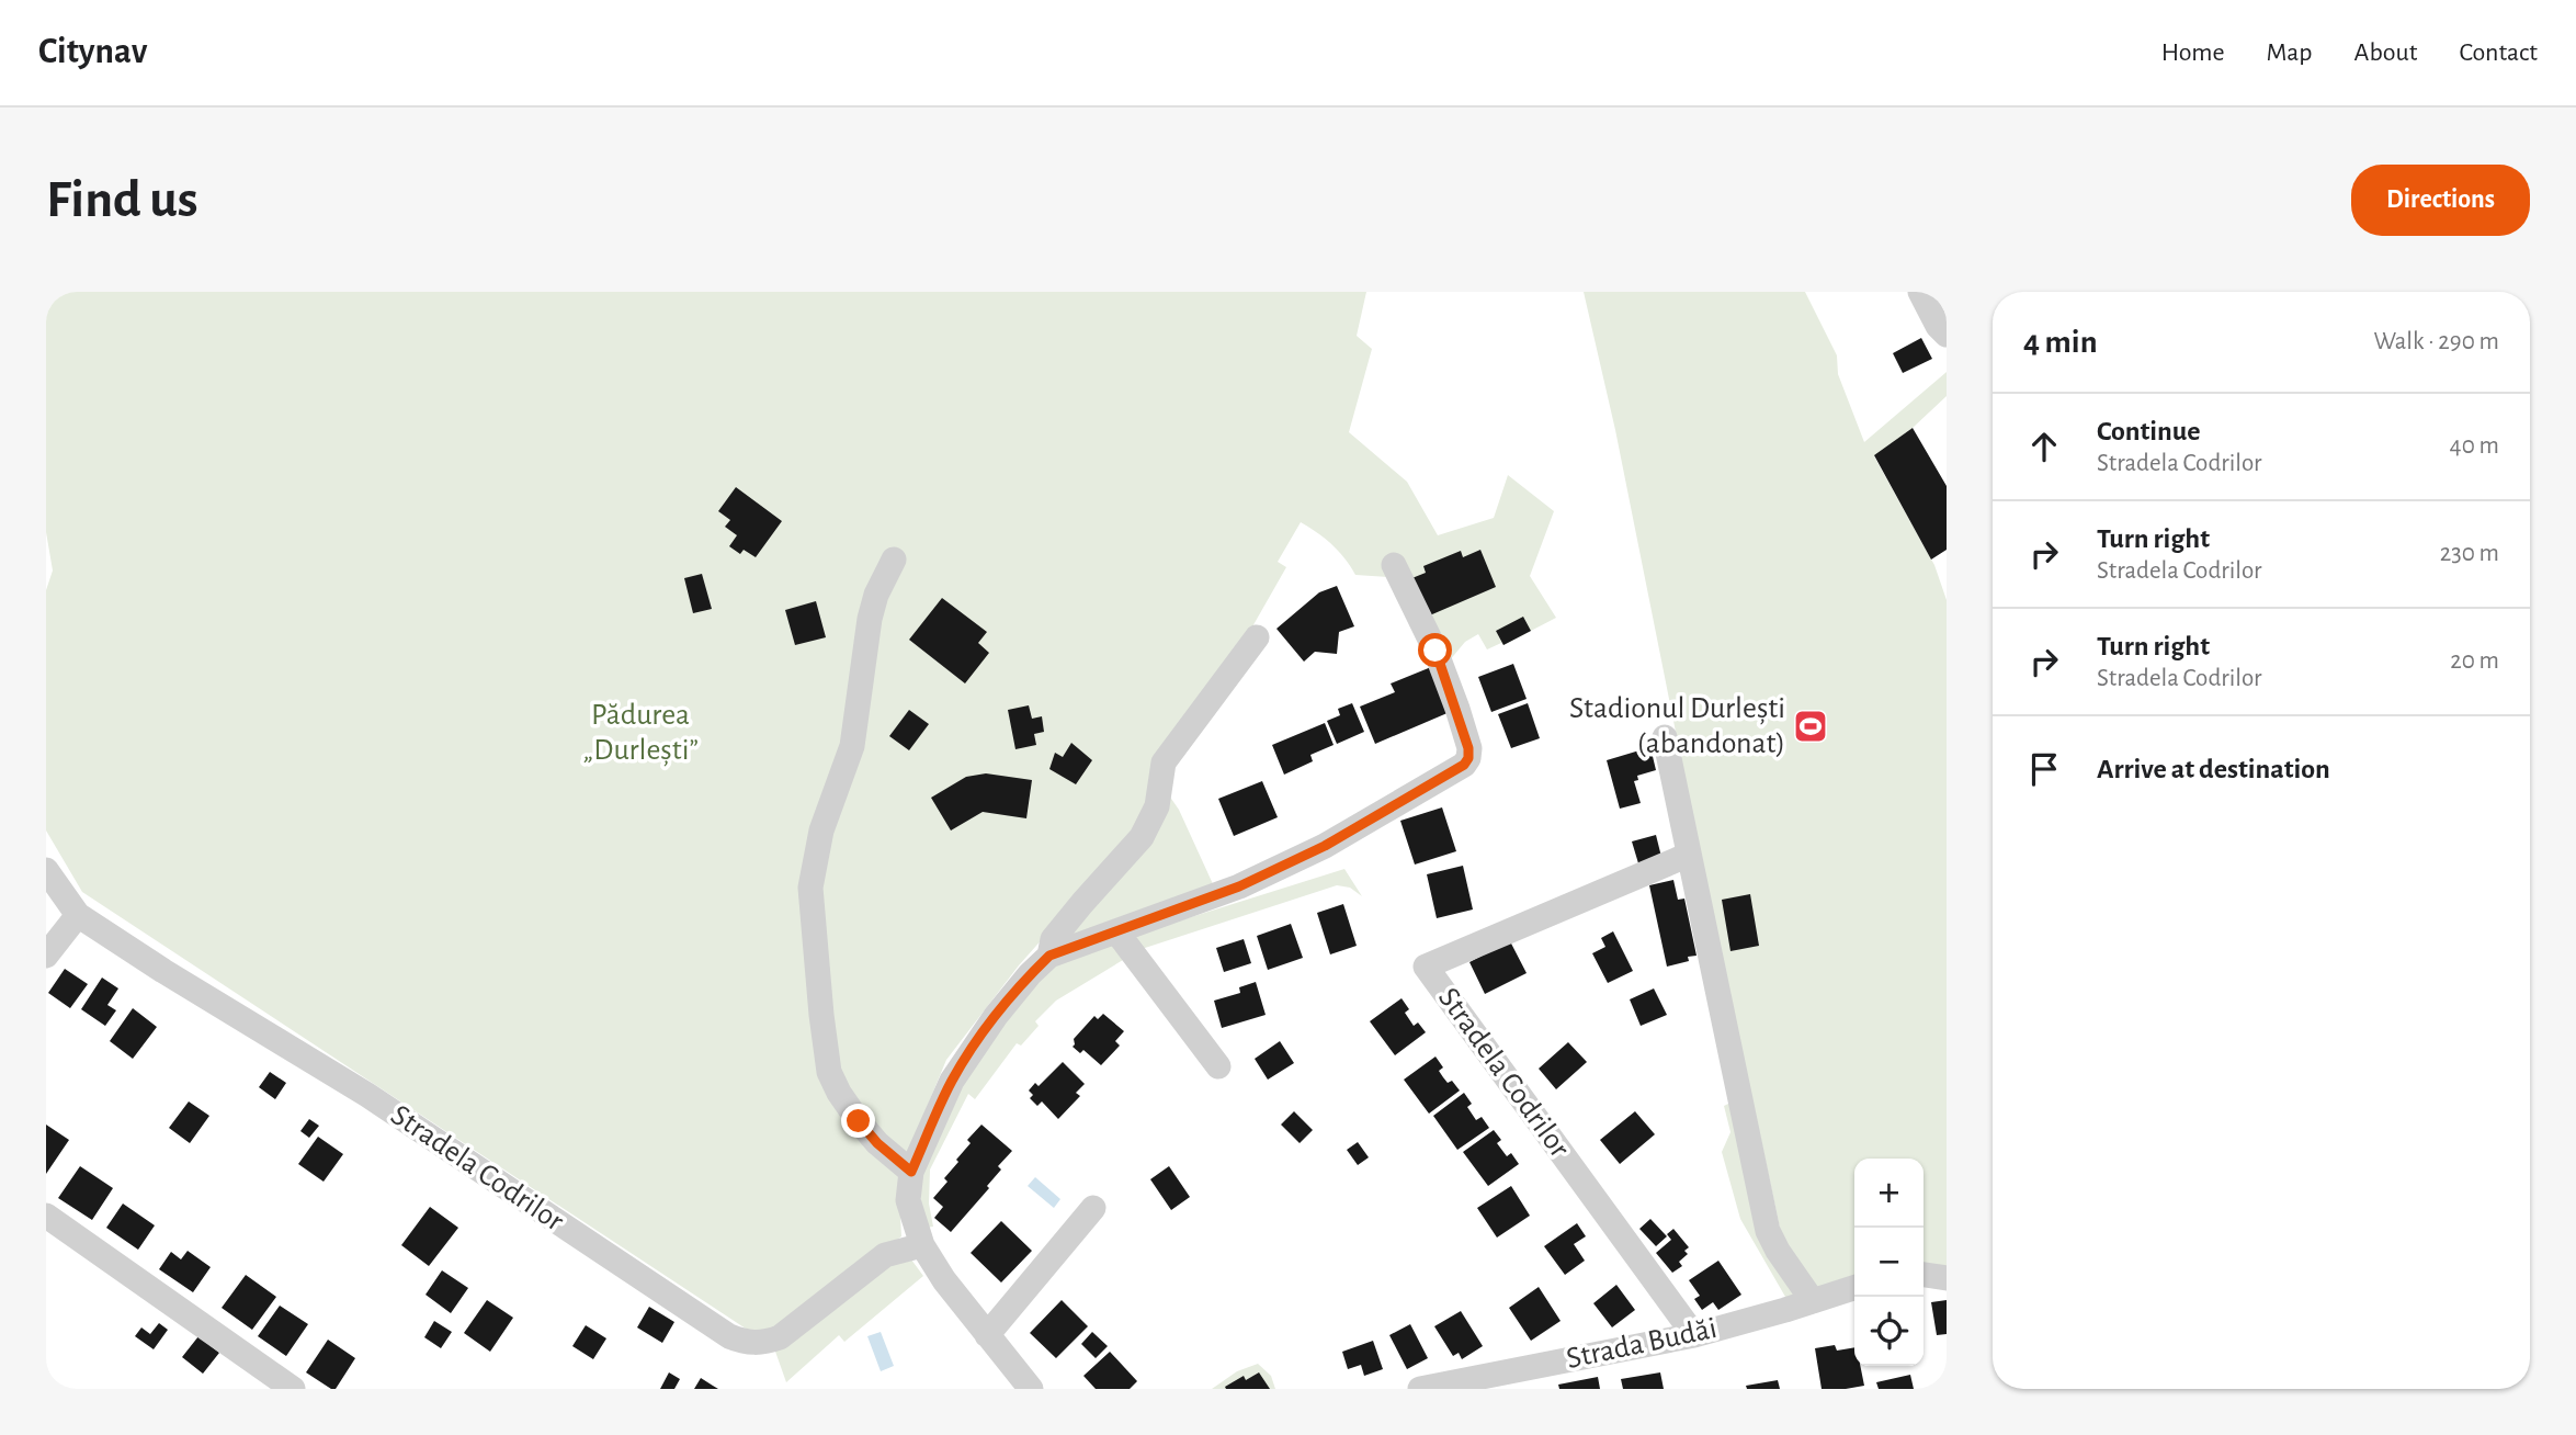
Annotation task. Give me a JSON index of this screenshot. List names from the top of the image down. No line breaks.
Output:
{"streets":{"street":["Stradela Codrilor","Strada Budăi"]},"crossings":[["Stradela Codrilor","Strada Budăi"]],"parks":["Pădurea „Durlești”"],"places":{"sports":["Stadionul Durlești (abandonat)"]},"page":{"header":"Citynav","nav":["Home","Map","About","Contact"],"buttons":"Directions","title":"Find us","heading":["4 min","Walk · 290 m"],"list":[["Continue","Stradela Codrilor","40 m"],["Turn right","Stradela Codrilor","230 m"],["Turn right","Stradela Codrilor","20 m"],"Arrive at destination"],"map_buttons":["+","−"]}}
